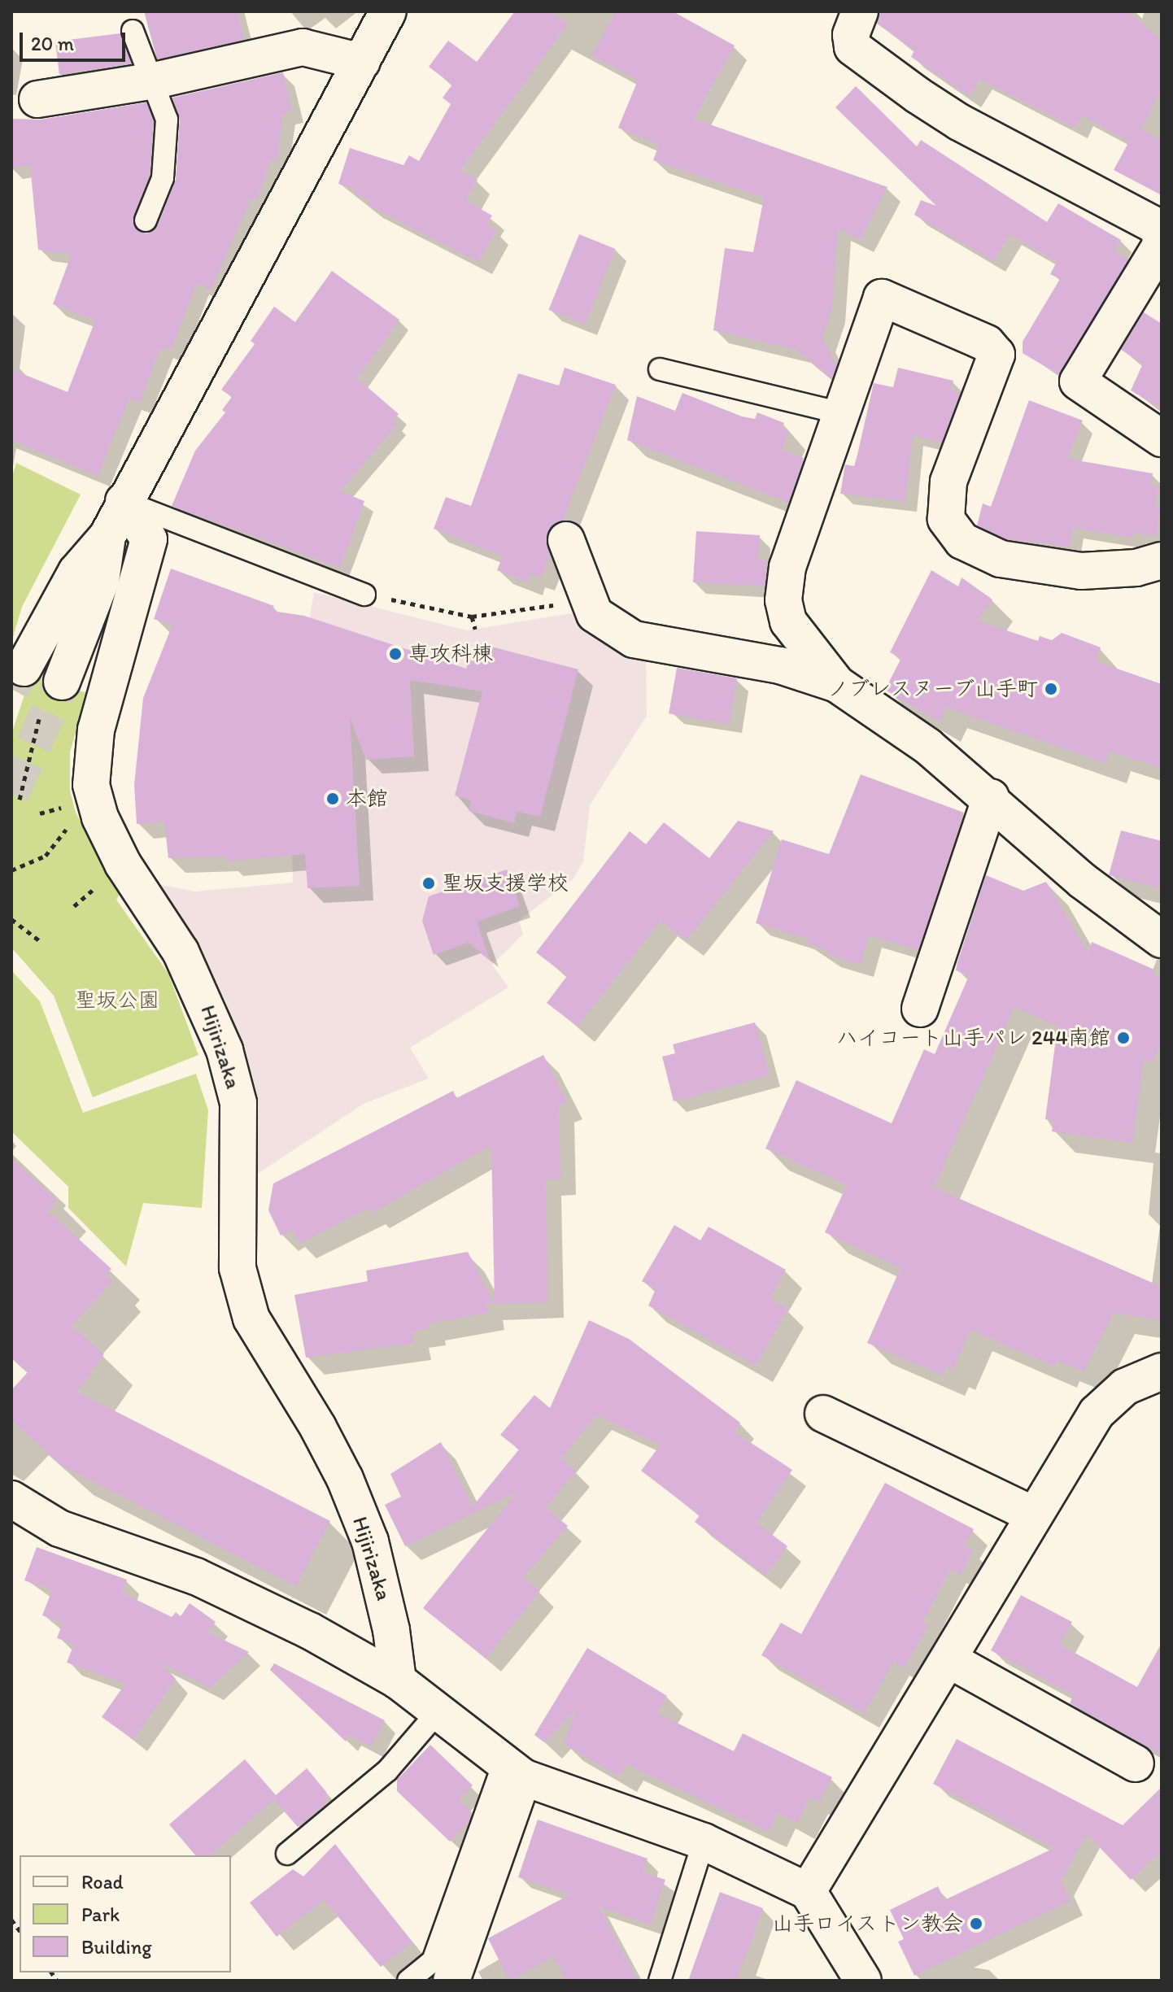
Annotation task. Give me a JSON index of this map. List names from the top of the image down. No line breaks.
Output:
{"streets":{"street":["Hijirizaka"]},"parks":["聖坂公園"],"places":["専攻科棟","ノブレスヌーブ山手町","本館","聖坂支援学校","ハイコート山手パレ 244南館","山手ロイストン教会"],"legend":["Road","Park","Building"],"scale_bar":"20 m"}
